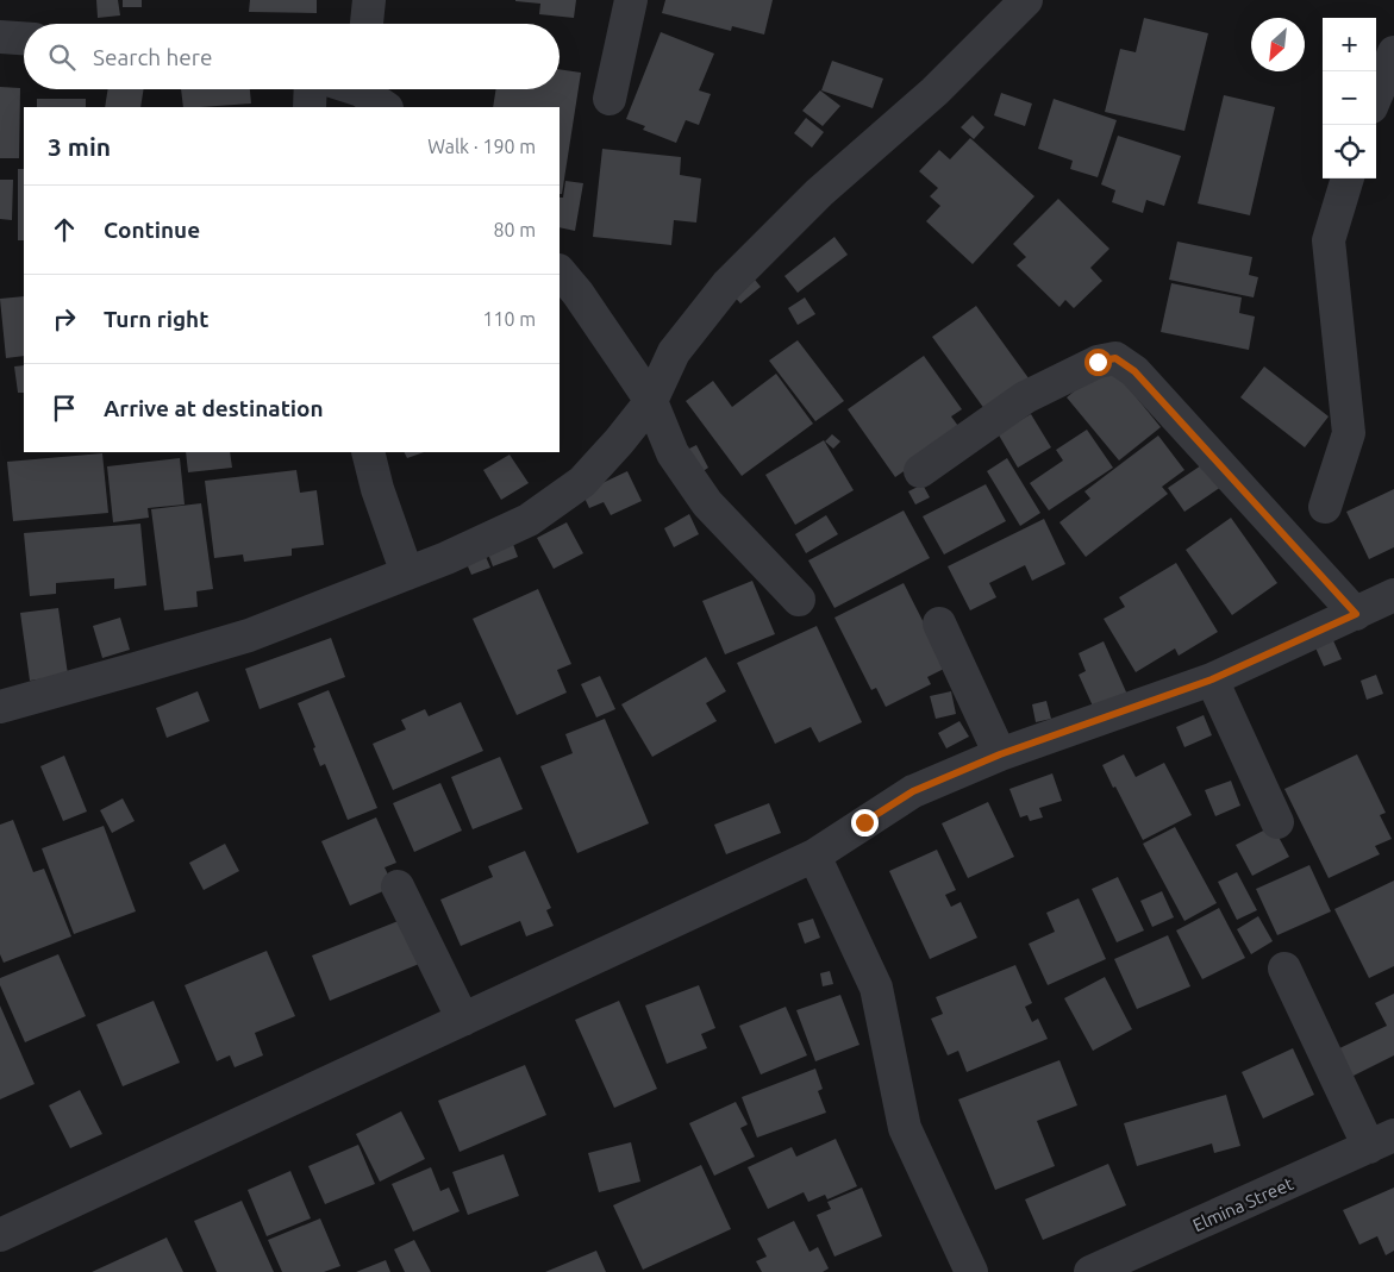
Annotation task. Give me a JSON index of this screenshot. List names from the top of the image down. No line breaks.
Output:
{"streets":{"street":["Elmina Street"]},"north":"bottom left","page":{"map_buttons":["+","−"],"search":"Search here","heading":["3 min","Walk · 190 m"],"list":[["Continue","80 m"],["Turn right","110 m"],"Arrive at destination"]}}
